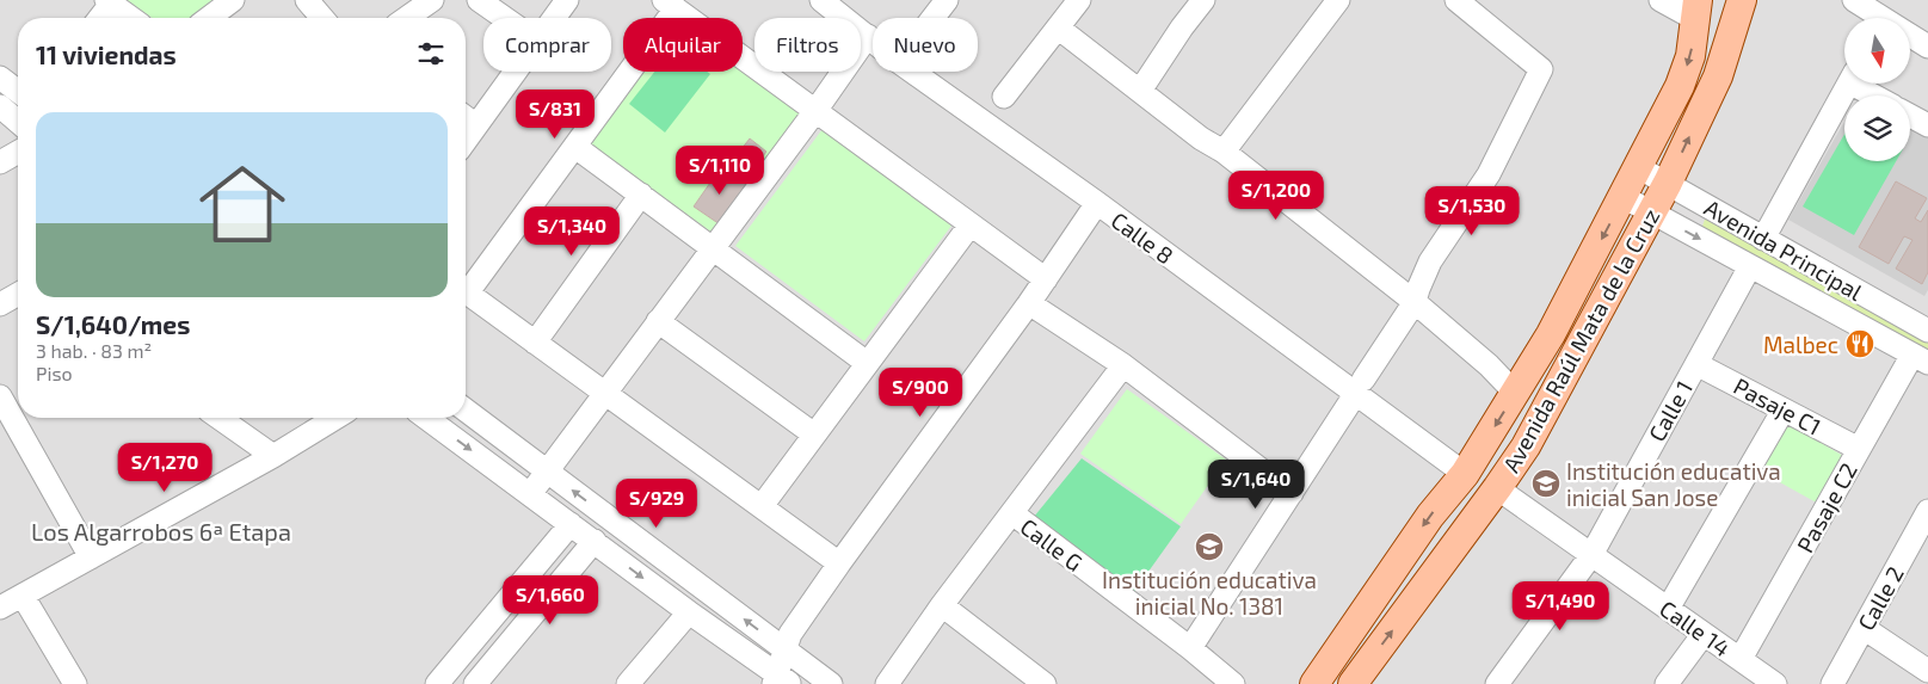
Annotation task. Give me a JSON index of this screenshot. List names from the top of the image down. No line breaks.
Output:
{"streets":{"main road":["Avenida Raúl Mata de la Cruz"],"street":["Calle 8","Avenida Principal","Pasaje C1","Calle 1","Pasaje C2","Calle G","Calle 2","Calle 14"]},"crossings":[["Calle 8","Avenida Raúl Mata de la Cruz"],["Avenida Principal","Avenida Raúl Mata de la Cruz"],["Avenida Principal","Calle 1"],["Avenida Principal","Pasaje C2"],["Avenida Raúl Mata de la Cruz","Calle 14"],["Pasaje C1","Calle 1"],["Pasaje C1","Pasaje C2"],["Calle 1","Calle 14"],["Pasaje C2","Calle 14"]],"districts":["Los Algarrobos 6ª Etapa"],"places":{"restaurant":["Malbec"],"school or university":["Institución educativa inicial San Jose","Institución educativa inicial No. 1381"]},"north":"bottom","page":{"chip":["Comprar","Alquilar","Filtros","Nuevo"],"heading":"11 viviendas","price":["S/831","S/1,110","S/1,200","S/1,530","S/1,340","S/900","S/1,270","S/1,640","S/929","S/1,660","S/1,490"],"list":[{"name":"S/1,640/mes","note":"3 hab. · 83 m² · Piso"}]}}
